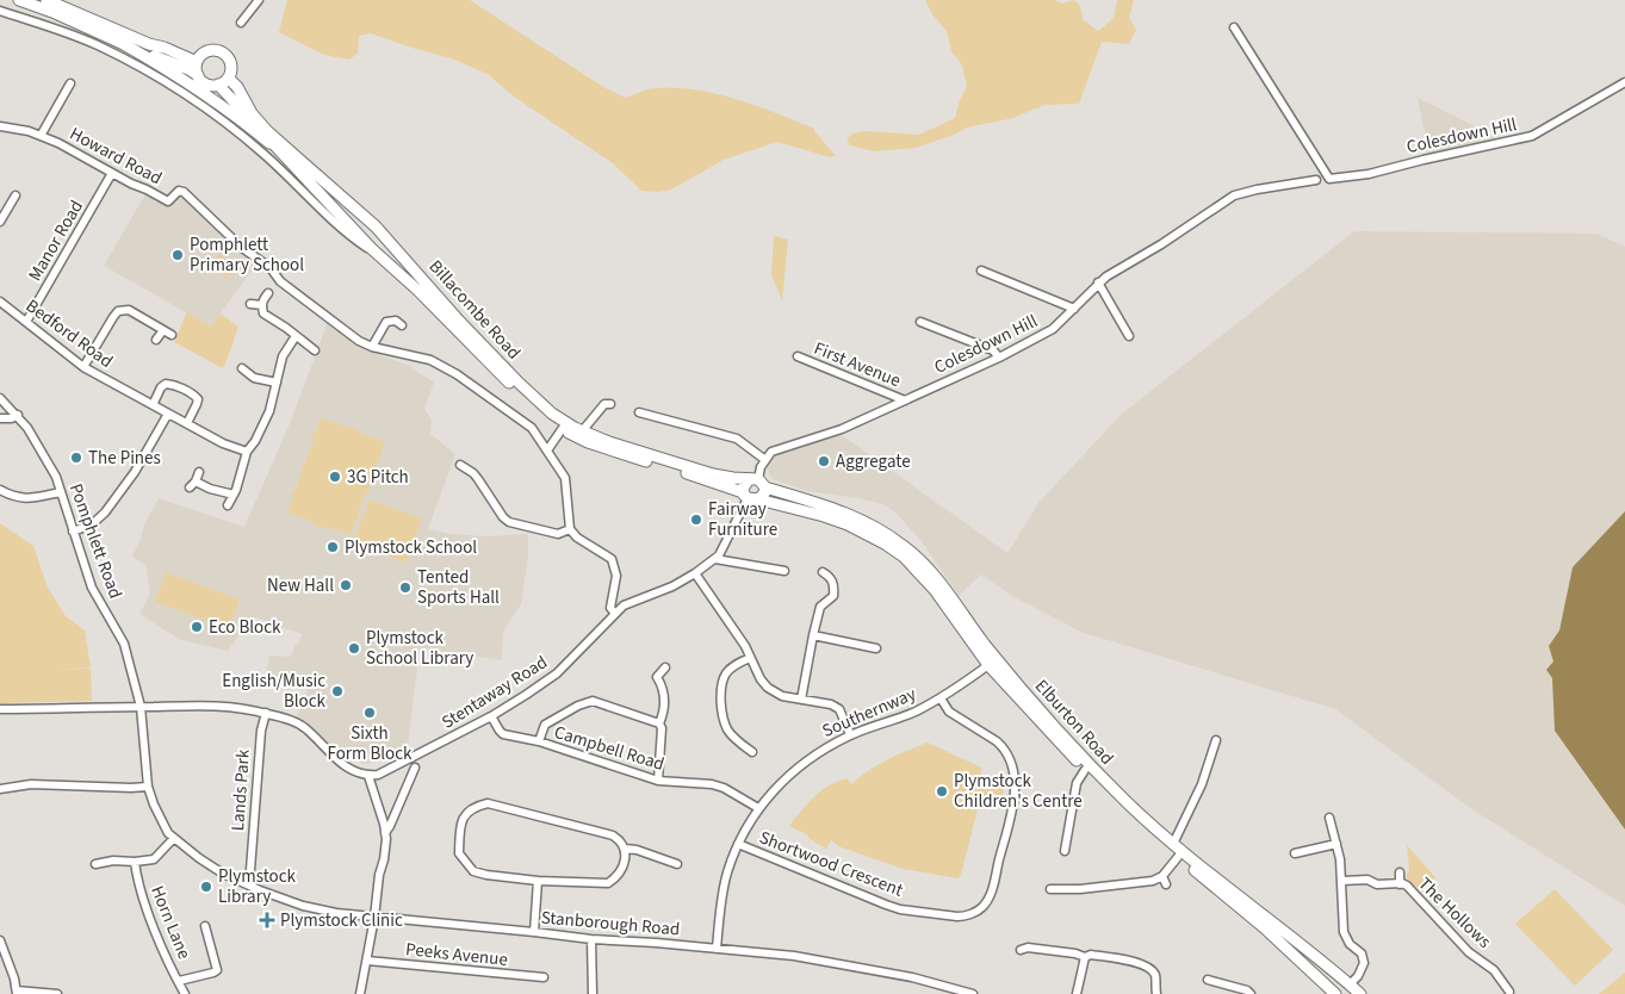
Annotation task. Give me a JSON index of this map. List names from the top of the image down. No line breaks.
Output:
{"streets":{"main road":["Billacombe Road","Elburton Road"],"street":["Colesdown Hill","Howard Road","Manor Road","Bedford Road","First Avenue","Pomphlett Road","Stentaway Road","Southernway","Campbell Road","Lands Park","Shortwood Crescent","The Hollows","Horn Lane","Stanborough Road","Peeks Avenue"]},"crossings":[["Colesdown Hill","First Avenue"],["Howard Road","Manor Road"],["Manor Road","Bedford Road"],["Billacombe Road","Stentaway Road"],["Billacombe Road","Elburton Road"],["Pomphlett Road","Horn Lane"],["Pomphlett Road","Stanborough Road"],["Stentaway Road","Elburton Road"],["Stentaway Road","Campbell Road"],["Southernway","Elburton Road"],["Southernway","Campbell Road"],["Southernway","Shortwood Crescent"],["Southernway","Stanborough Road"],["Horn Lane","Stanborough Road"]],"places":{"other":["Pomphlett Primary School","The Pines","Aggregate","3G Pitch","Fairway Furniture","Plymstock School","New Hall","Tented Sports Hall","Eco Block","Plymstock School Library","English/Music Block","Sixth Form Block","Plymstock Children's Centre","Plymstock Library"],"health":["Plymstock Clinic"]}}
